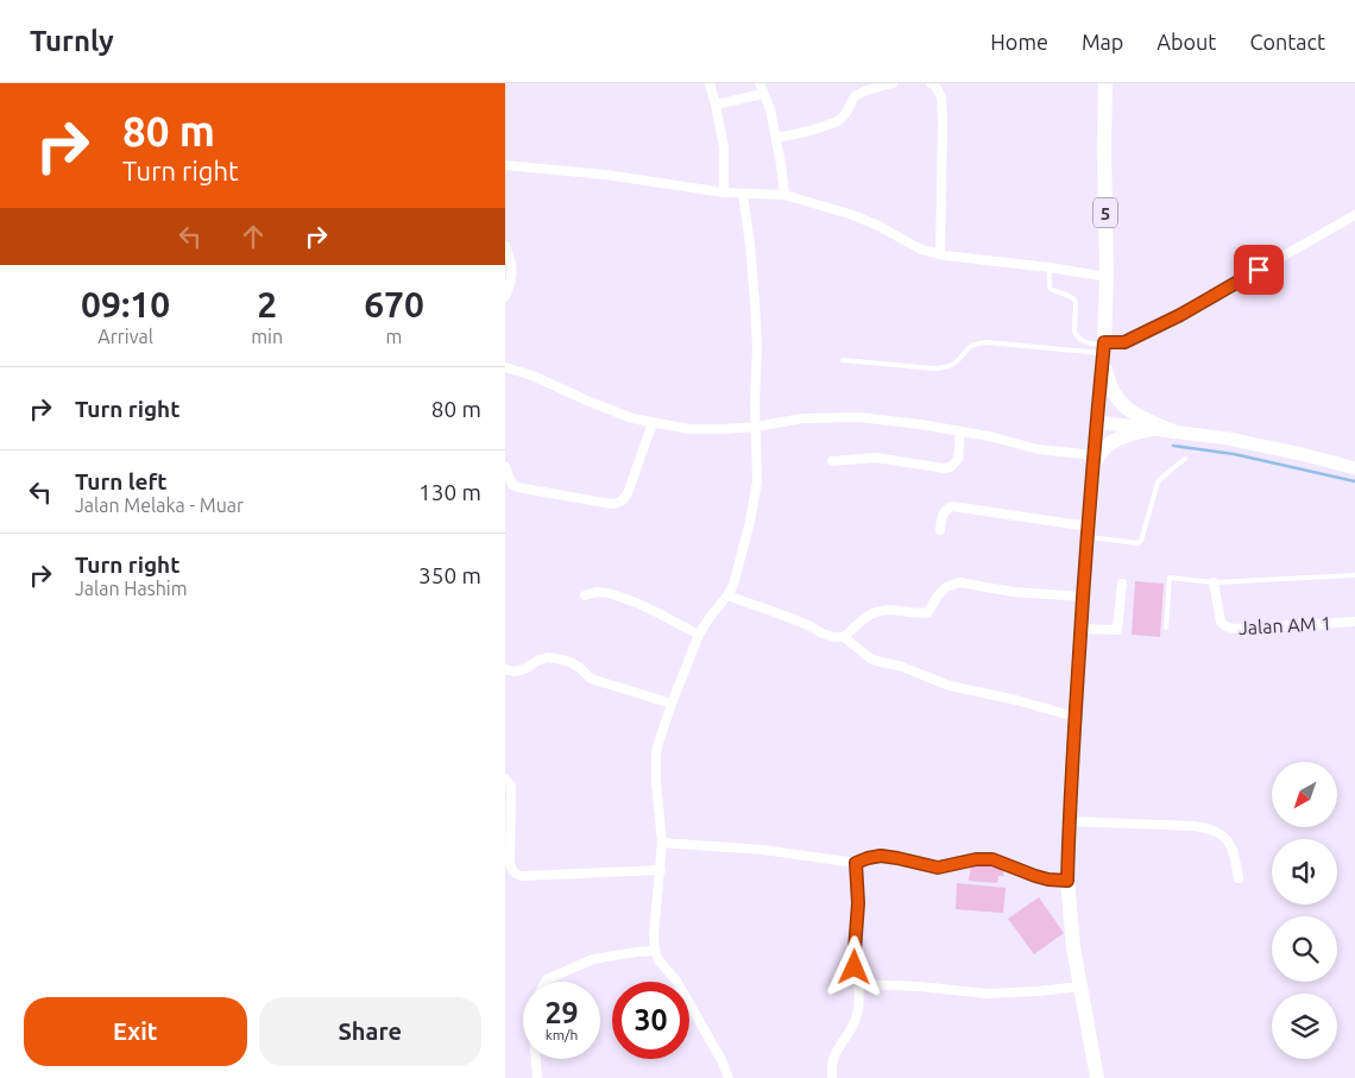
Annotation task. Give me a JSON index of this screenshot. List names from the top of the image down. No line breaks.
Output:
{"streets":{"main road":["5"],"street":["Jalan AM 1"]},"north":"bottom left","page":{"header":"Turnly","nav":["Home","Map","About","Contact"],"turn":["80 m","Turn right"],"eta":["09:10","Arrival","2","min","670","m"],"list":[{"name":"Turn right","value":"80 m"},{"name":"Turn left","note":"Jalan Melaka - Muar","value":"130 m"},{"name":"Turn right","note":"Jalan Hashim","value":"350 m"}],"speed":"29 km/h","limit":"30","buttons":["Exit","Share"]}}
